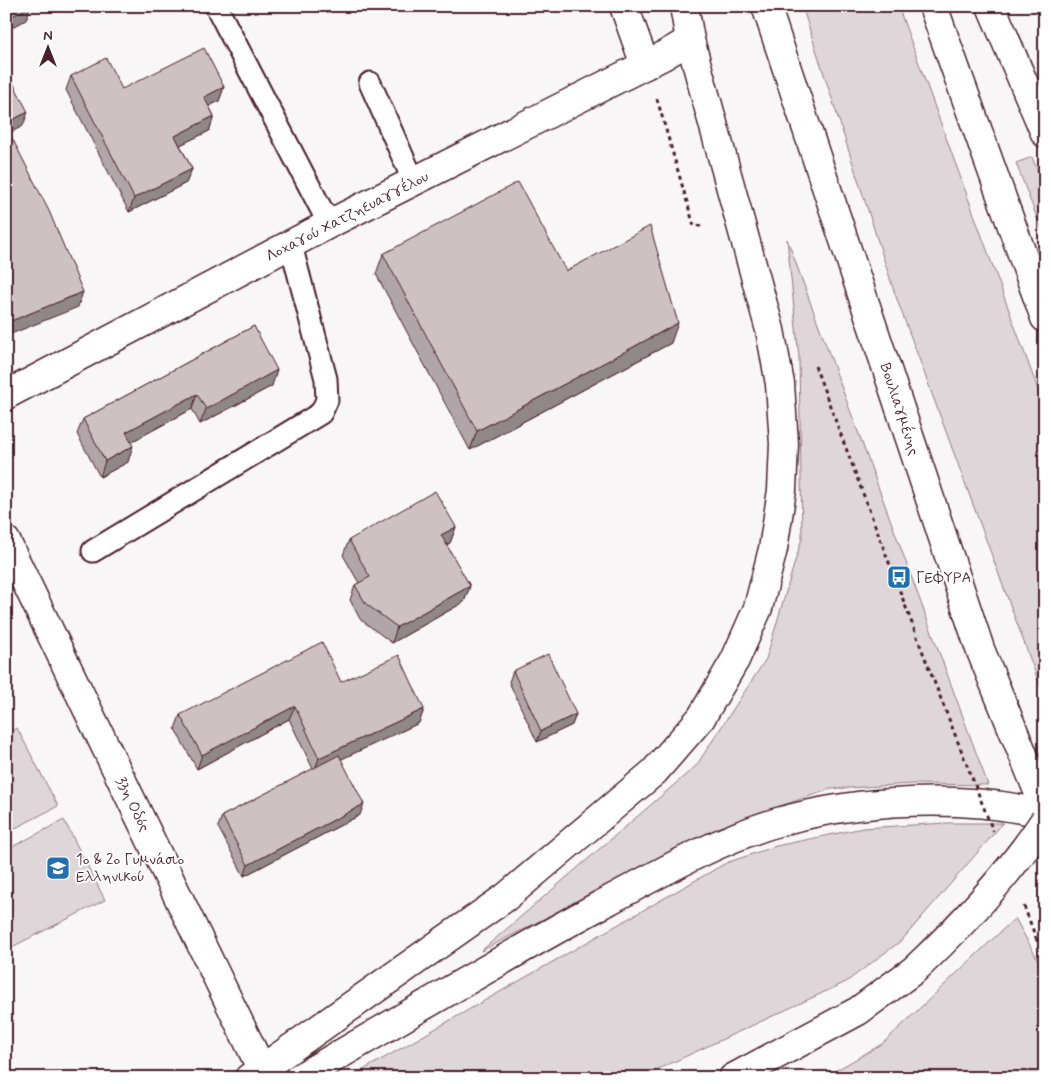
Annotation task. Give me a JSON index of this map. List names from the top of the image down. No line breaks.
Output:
{"streets":{"main road":["Λοχαγού Χατζηευαγγέλου","Βουλιαγμένης","33η Οδός"]},"places":{"bus stop":["ΓΕΦΥΡΑ"],"school or university":["1ο & 2ο Γυμνάσιο Ελληνικού"]},"north":"top"}
